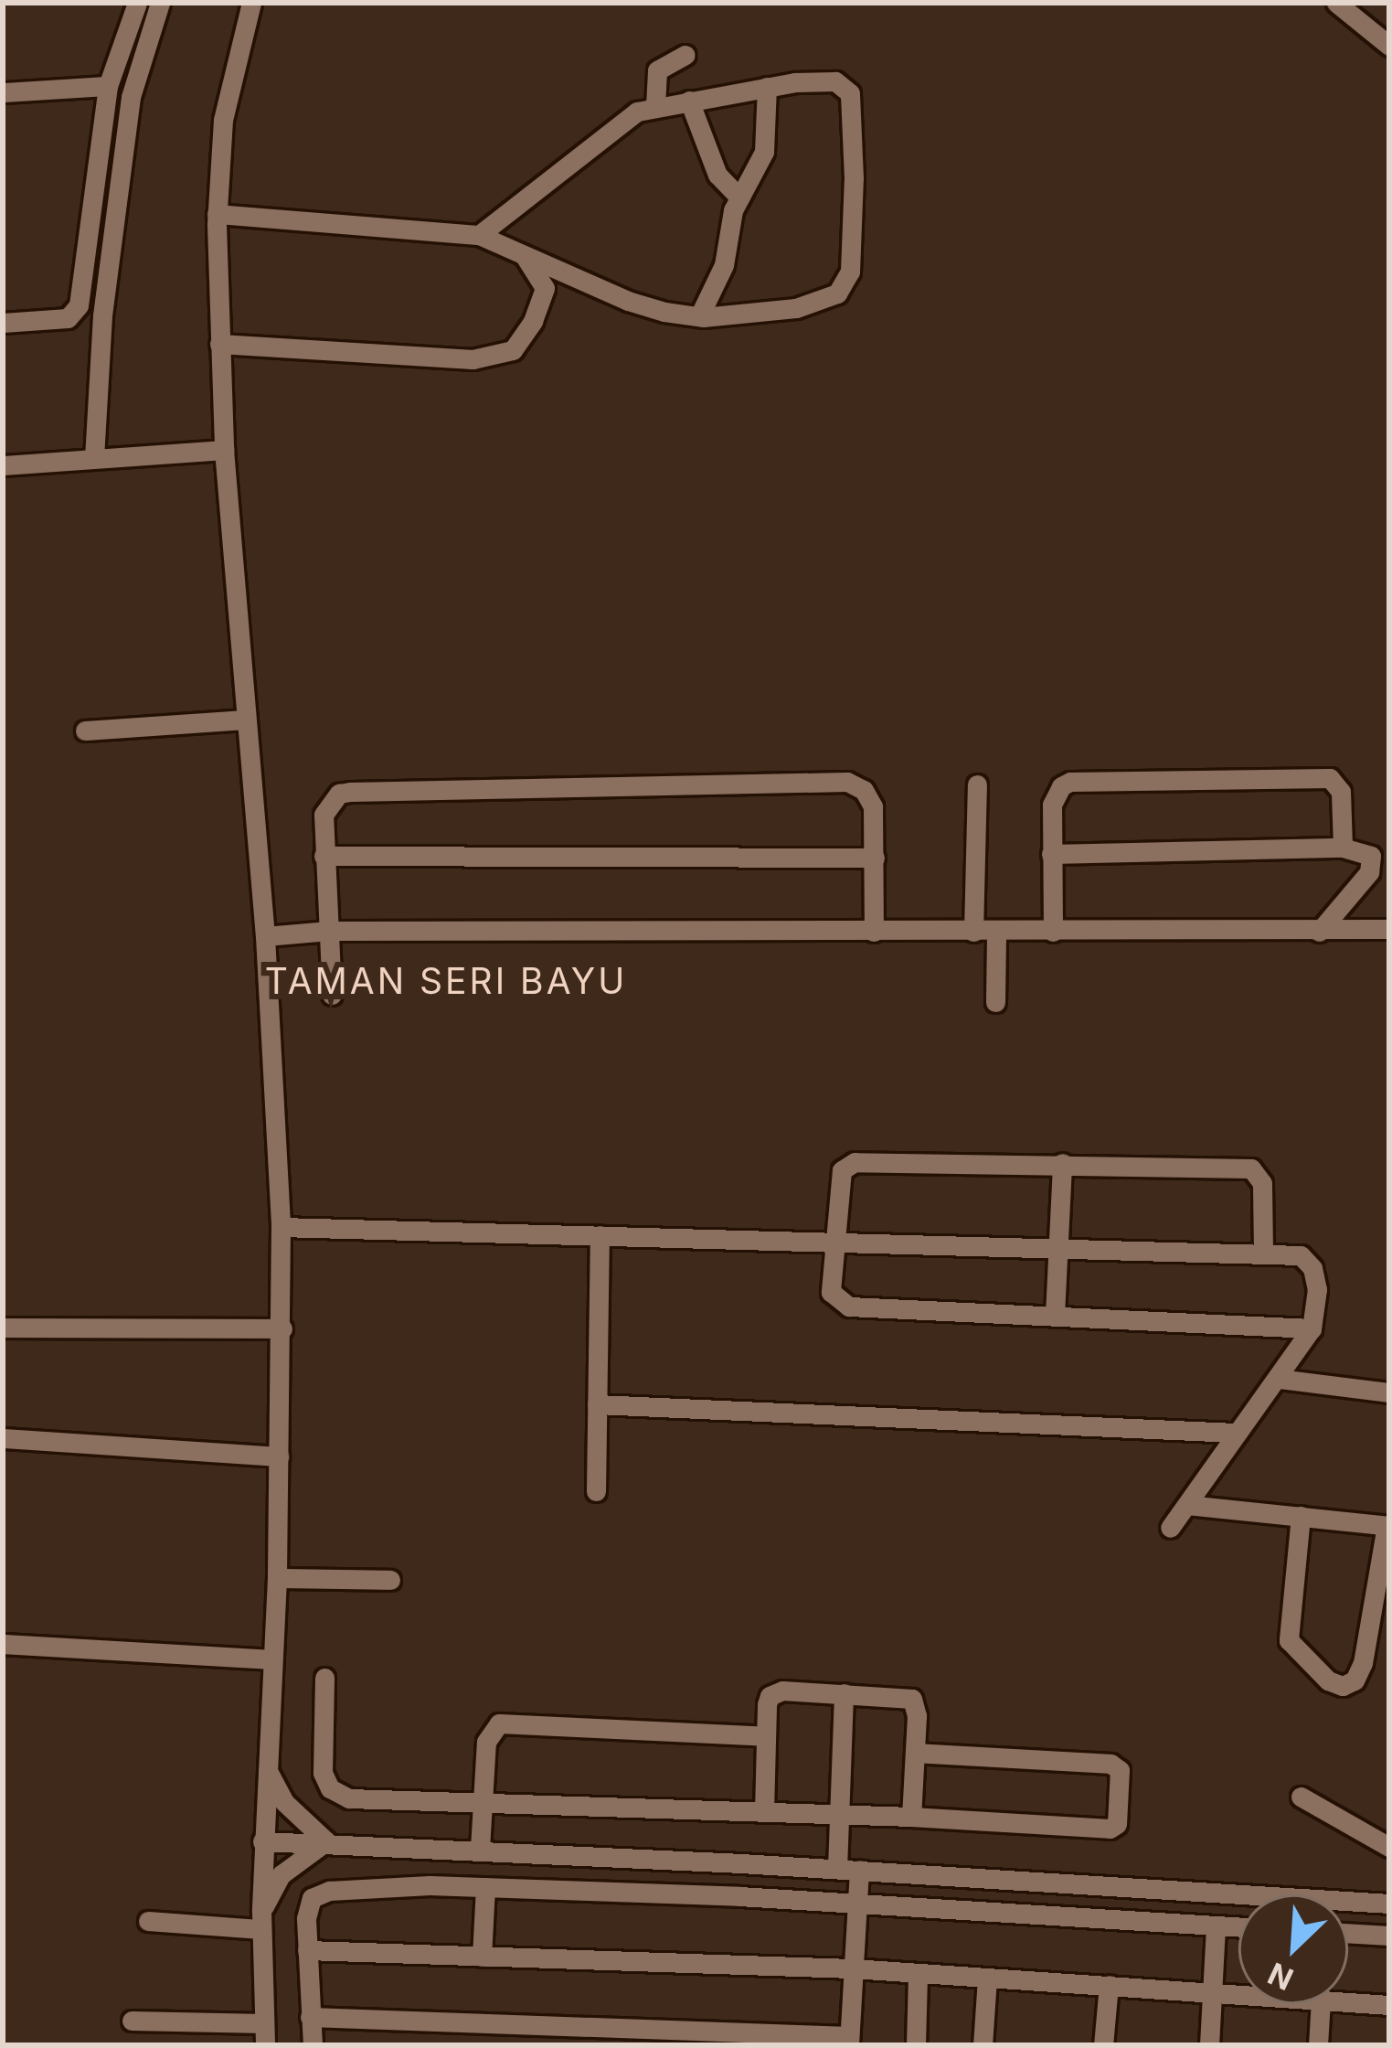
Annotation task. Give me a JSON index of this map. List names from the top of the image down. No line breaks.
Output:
{"districts":["TAMAN SERI BAYU"],"north":"bottom left"}
